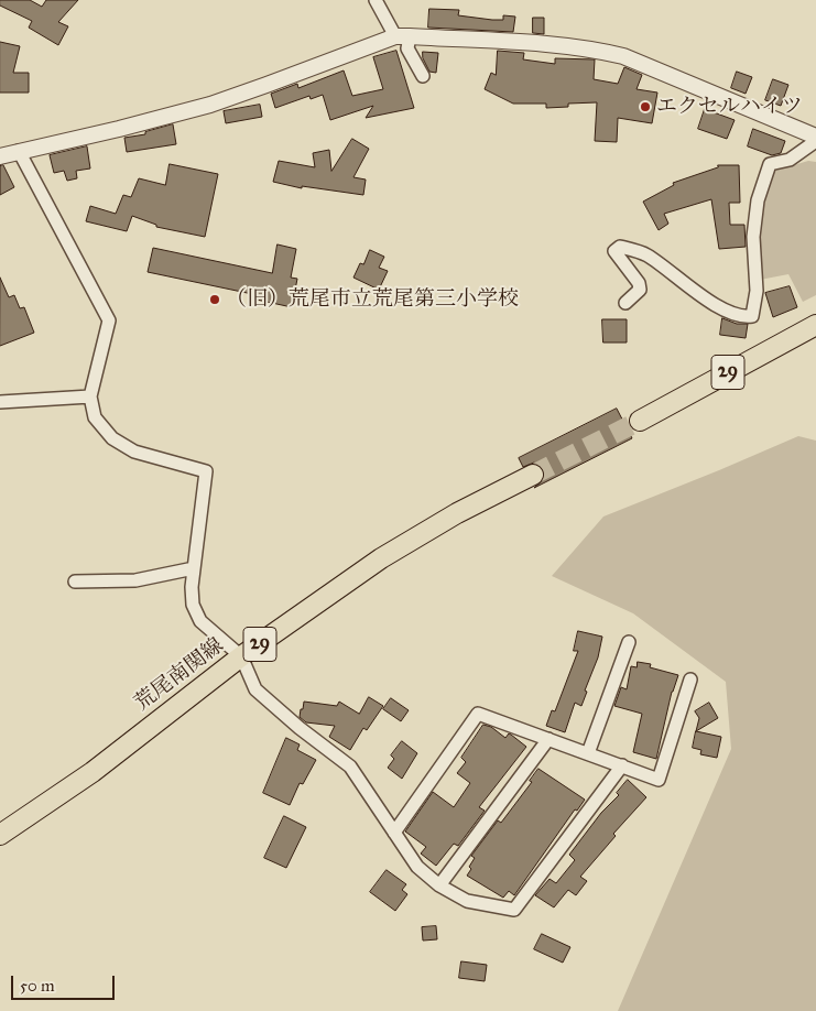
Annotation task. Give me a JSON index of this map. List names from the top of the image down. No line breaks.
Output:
{"streets":{"main road":["29","荒尾南関線"]},"places":["エクセルハイツ","（旧）荒尾市立荒尾第三小学校"],"scale_bar":"50 m"}
